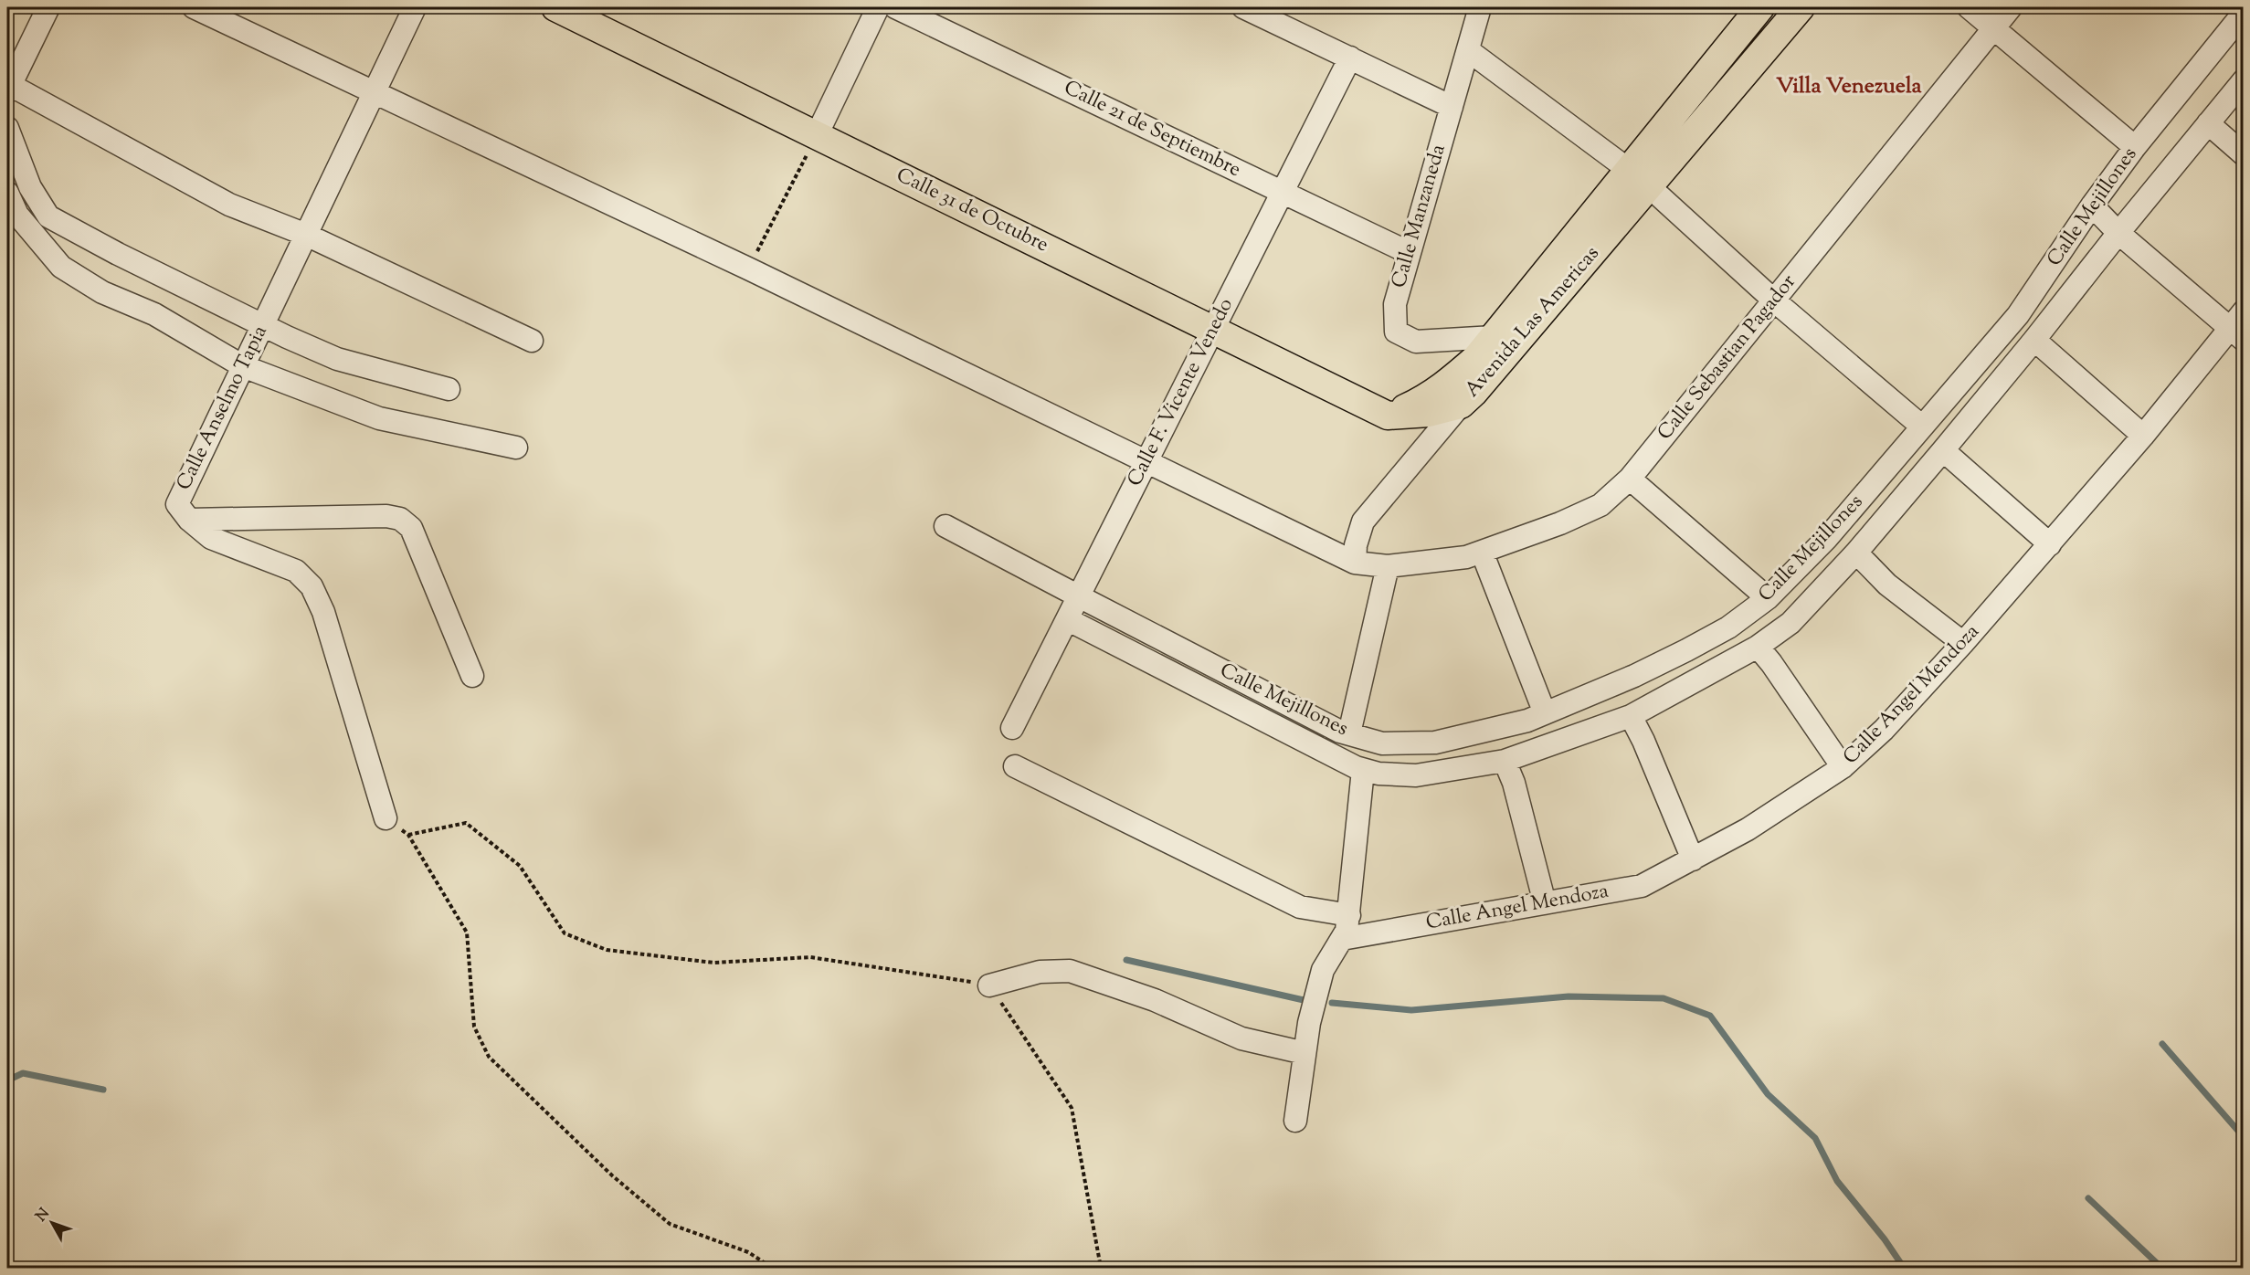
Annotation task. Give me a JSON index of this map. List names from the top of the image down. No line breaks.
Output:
{"streets":{"main road":["Calle 31 de Octubre","Avenida Las Americas"],"street":["Calle 21 de Septiembre","Calle Mejillones","Calle Manzaneda","Calle Sebastian Pagador","Calle F. Vicente Venedo","Calle Anselmo Tapia","Calle Angel Mendoza"]},"crossings":[["Calle 21 de Septiembre","Calle Manzaneda"],["Calle 21 de Septiembre","Calle F. Vicente Venedo"],["Calle Mejillones","Calle F. Vicente Venedo"],["Calle 31 de Octubre","Avenida Las Americas"],["Calle 31 de Octubre","Calle F. Vicente Venedo"],["Calle Manzaneda","Avenida Las Americas"],["Calle Sebastian Pagador","Calle F. Vicente Venedo"],["Calle Sebastian Pagador","Calle Anselmo Tapia"]],"districts":["Villa Venezuela"],"north":"top left"}
